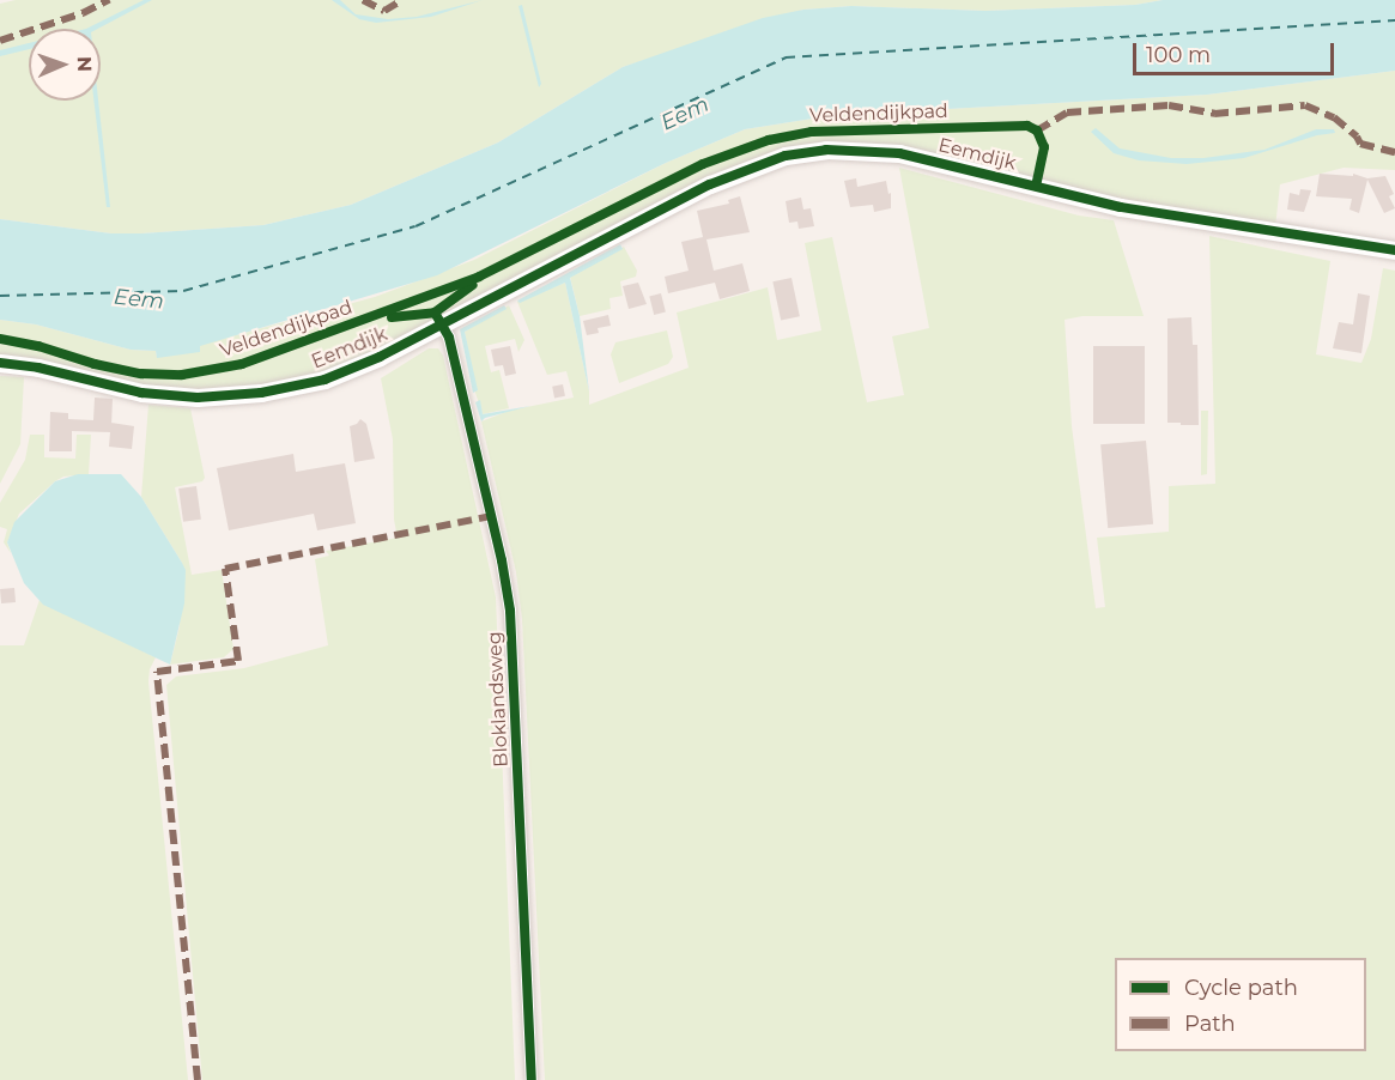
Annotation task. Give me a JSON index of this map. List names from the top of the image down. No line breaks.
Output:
{"streets":{"street":["Eemdijk","Bloklandsweg"],"cycle path":["Veldendijkpad"]},"crossings":[["Eemdijk","Bloklandsweg"]],"water":["Eem"],"legend":["Cycle path","Path"],"scale_bar":"100 m","north":"right"}
